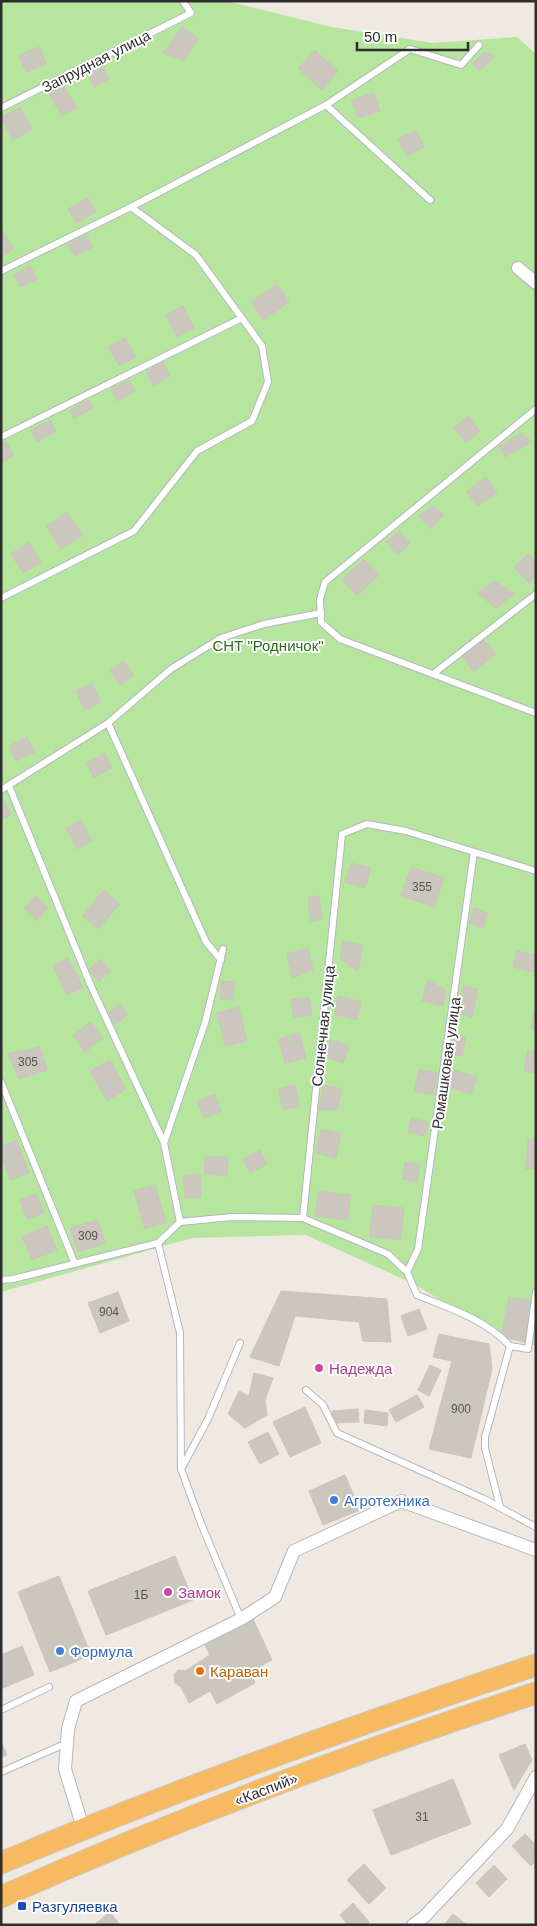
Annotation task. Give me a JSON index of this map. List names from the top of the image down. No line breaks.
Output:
{"streets":{"highway":["«Каспий»"],"lane":["Запрудная улица","Солнечная улица","Ромашковая улица"]},"crossings":[["Солнечная улица","Ромашковая улица"]],"parks":["СНТ \"Родничок\""],"places":{"other":["Надежда","Агротехника","Замок","Формула","Караван"],"transit":["Разгуляевка"]},"house_numbers":["355","305","309","904","900","1Б","31"],"scale_bar":"50 m"}
